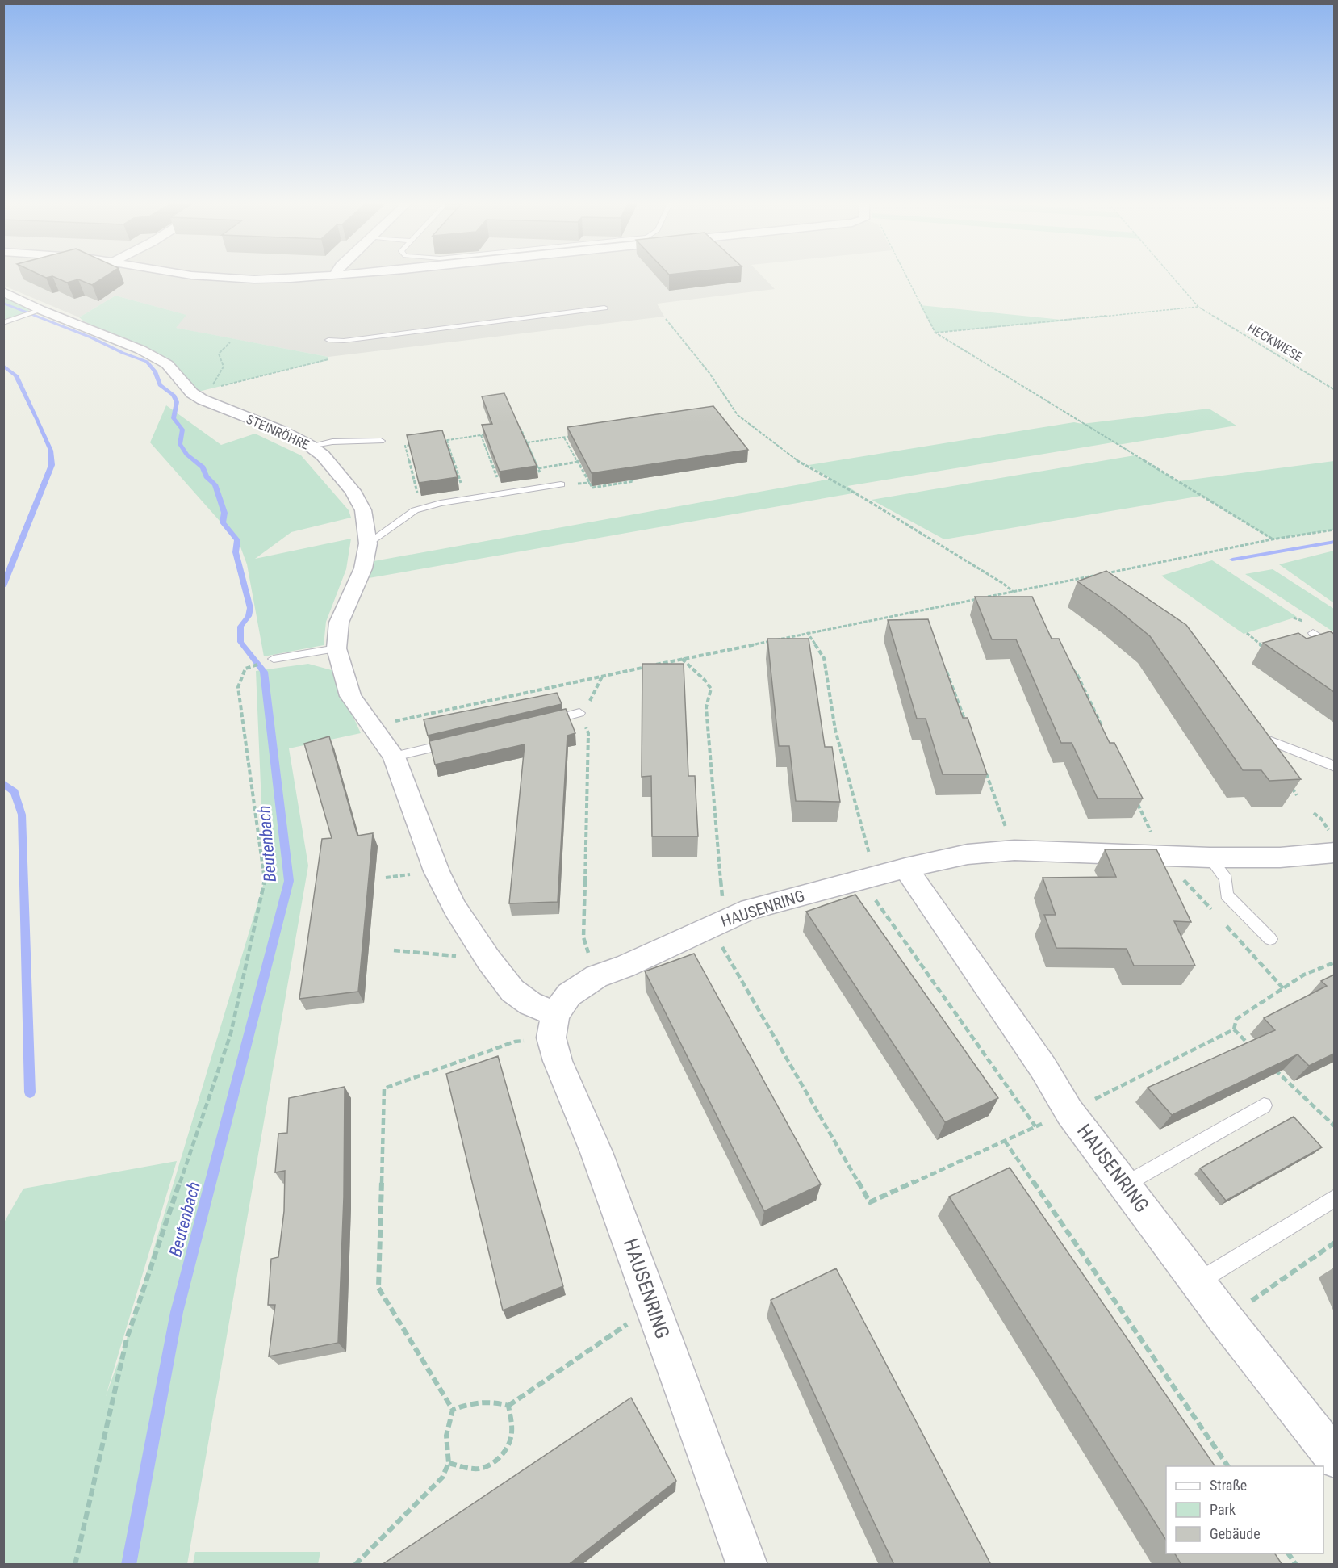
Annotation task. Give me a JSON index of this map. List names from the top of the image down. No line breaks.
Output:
{"streets":{"street":["STEINRÖHRE","HAUSENRING"],"path":["HECKWIESE"]},"water":["Beutenbach"],"legend":["Straße","Park","Gebäude"]}
